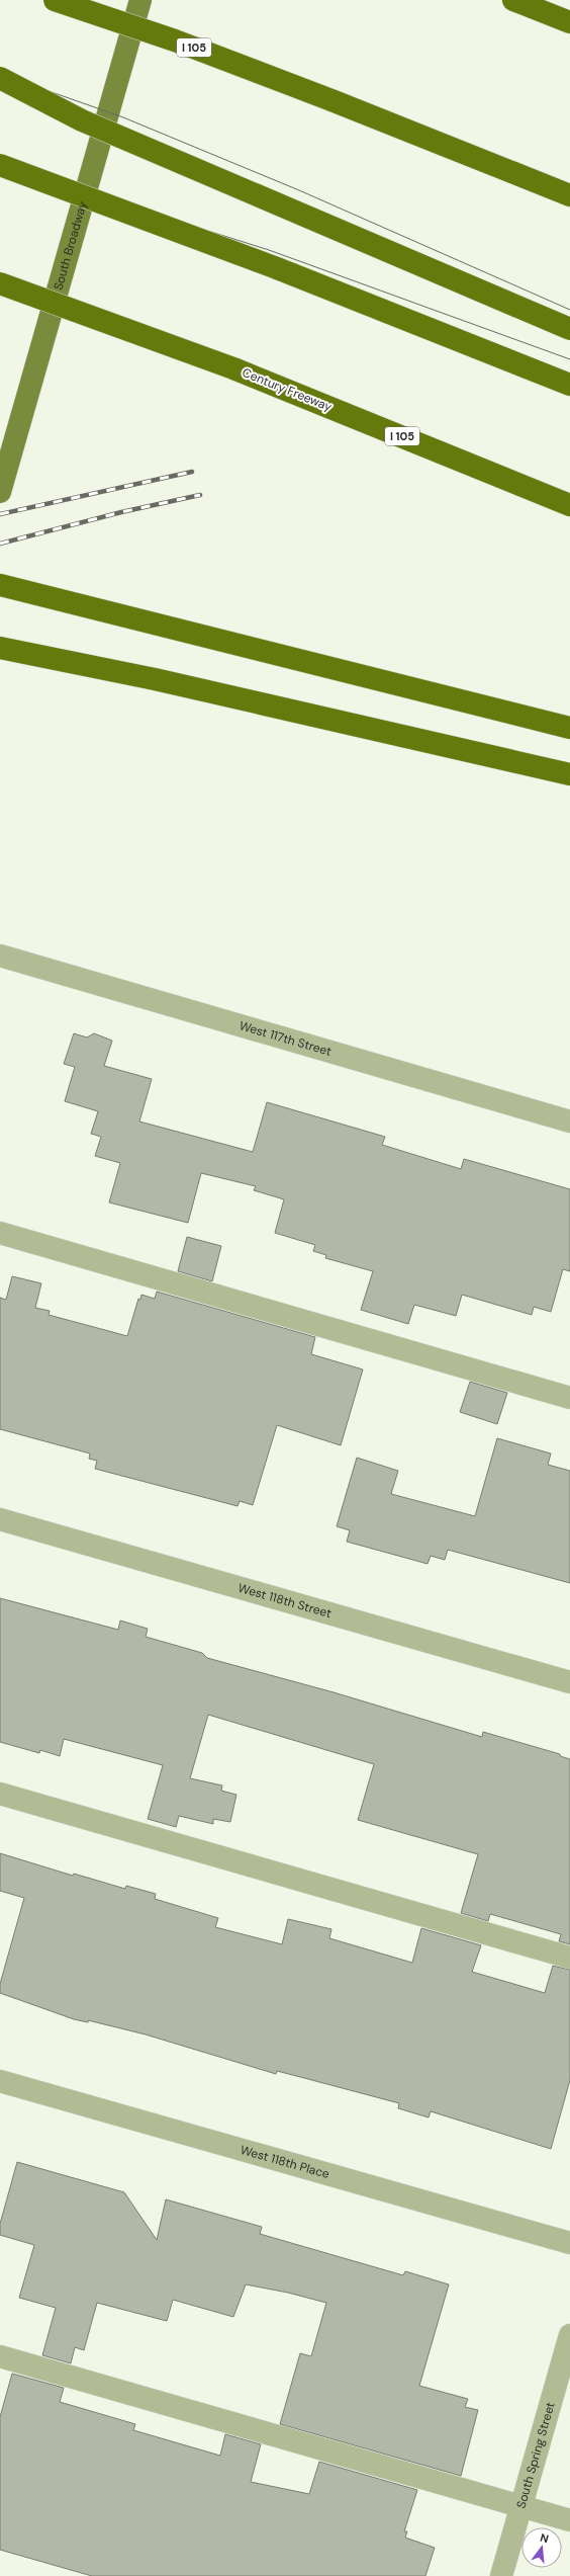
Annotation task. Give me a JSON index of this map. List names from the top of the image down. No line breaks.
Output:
{"streets":{"highway":["I 105","Century Freeway"],"main road":["South Broadway"],"street":["West 117th Street","West 118th Street","West 118th Place","South Spring Street"]},"north":"top"}
